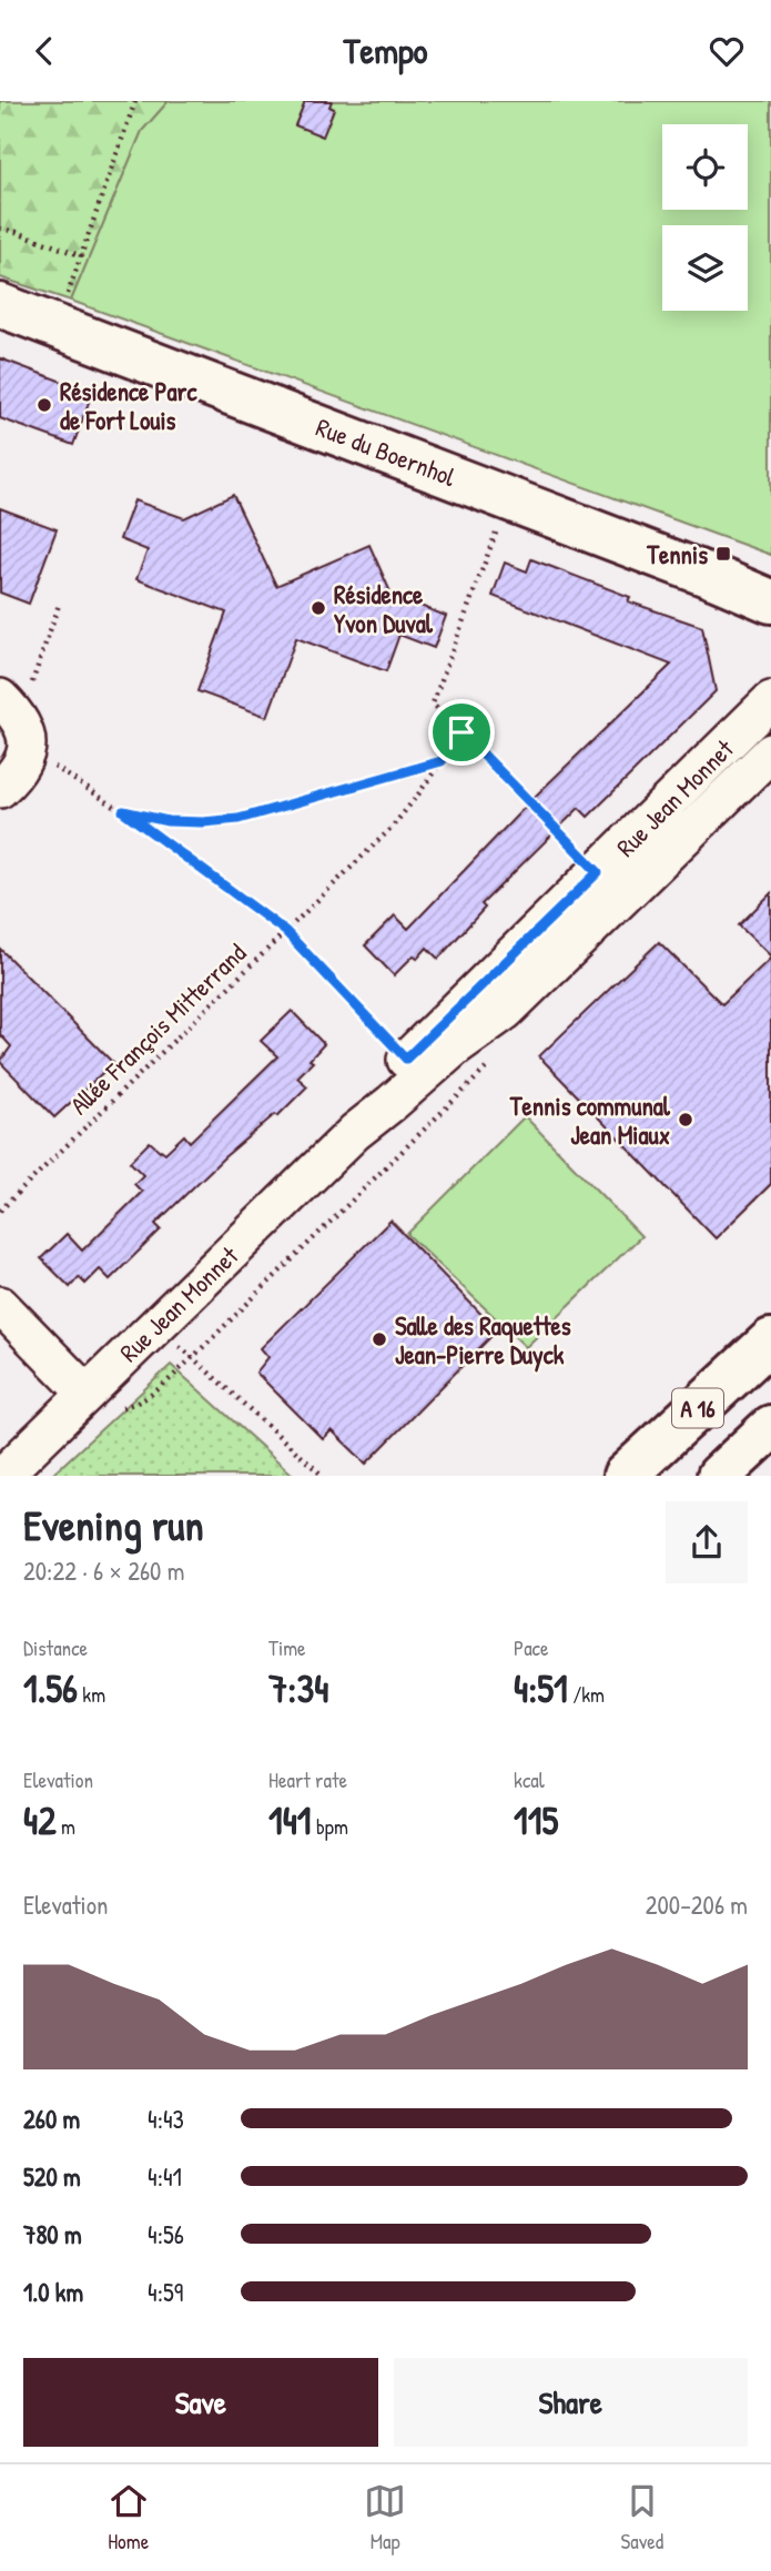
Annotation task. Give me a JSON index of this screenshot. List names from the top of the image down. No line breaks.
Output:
{"streets":{"main road":["Rue du Boernhol","A 16"],"street":["Rue Jean Monnet"],"path":["Allée François Mitterrand"]},"places":{"other":["Résidence Parc de Fort Louis","Résidence Yvon Duval","Tennis communal Jean Miaux","Salle des Raquettes Jean-Pierre Duyck"],"transit":["Tennis"]},"page":{"header":"Tempo","heading":["Evening run","20:22 · 6 × 260 m"],"stats":[["Distance","1.56 km"],["Time","7:34"],["Pace","4:51 /km"],["Elevation","42 m"],["Heart rate","141 bpm"],["kcal","115"]],"chart":["Elevation","200–206 m"],"list":[{"name":"260 m","note":"4:43"},{"name":"520 m","note":"4:41"},{"name":"780 m","note":"4:56"},{"name":"1.0 km","note":"4:59"}],"buttons":["Save","Share"],"tabs":["Home","Map","Saved"]}}
